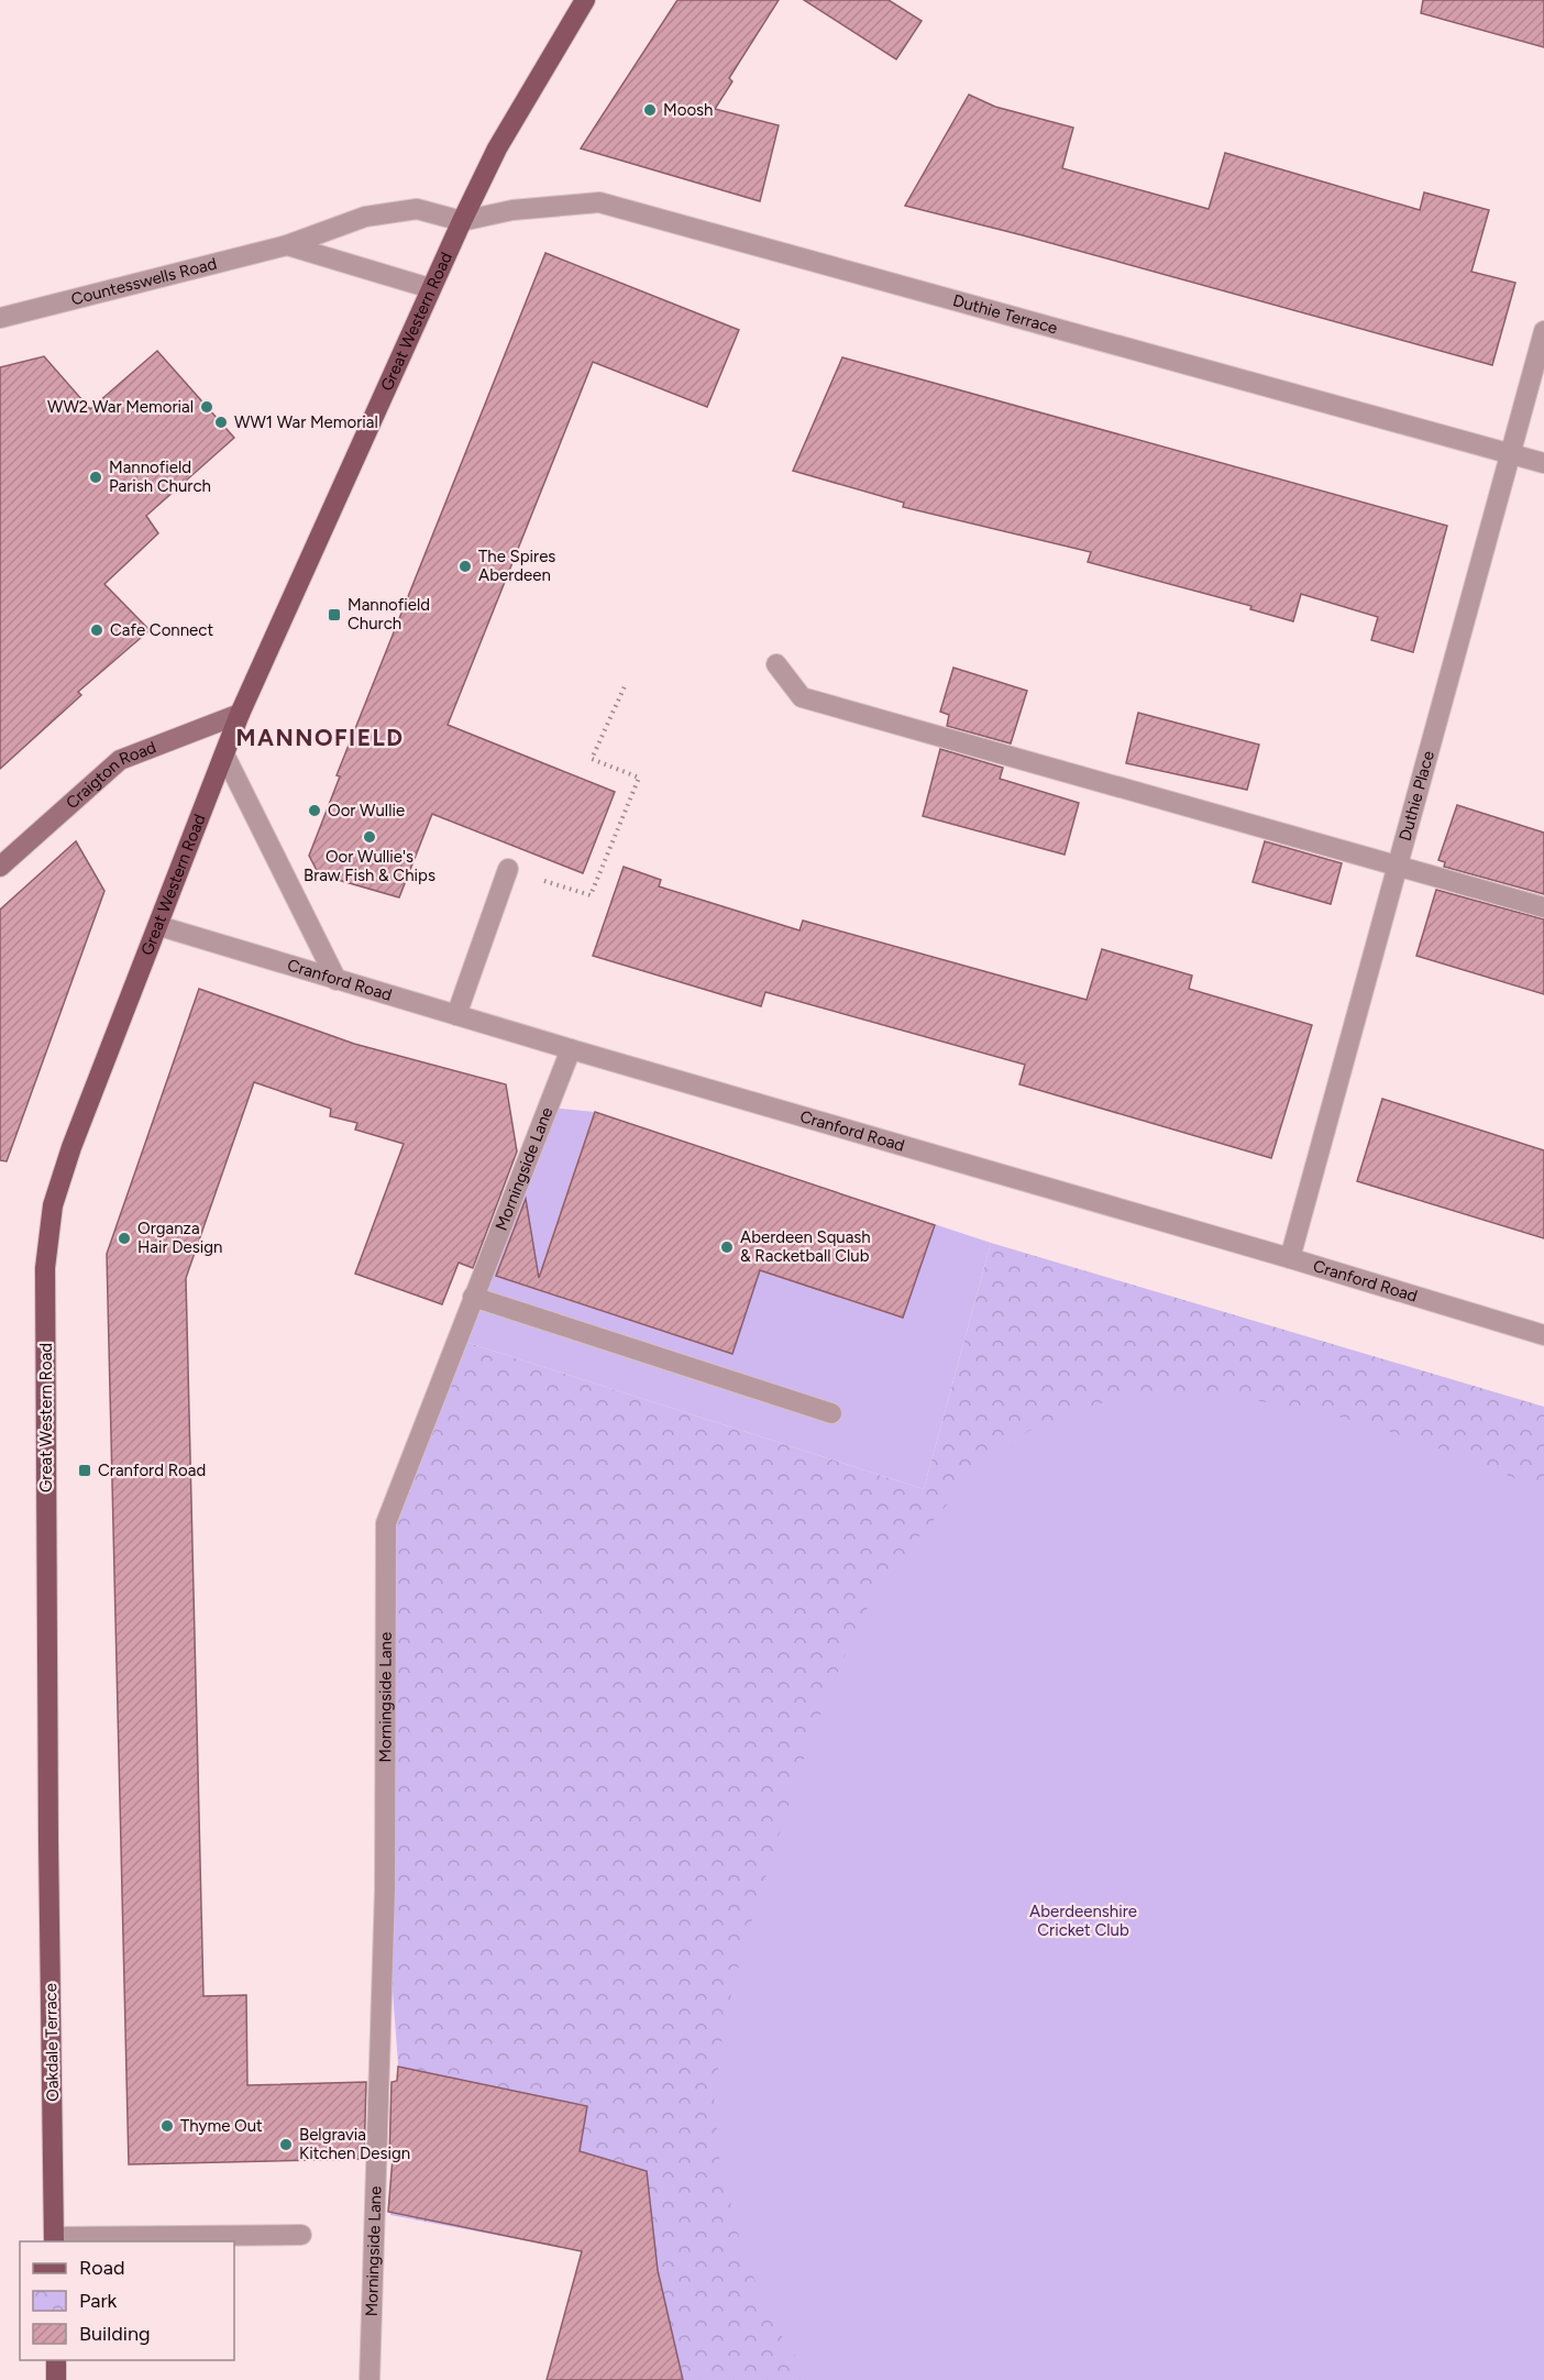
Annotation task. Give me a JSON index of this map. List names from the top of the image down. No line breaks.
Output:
{"streets":{"main road":["Great Western Road","Oakdale Terrace"],"street":["Countesswells Road","Duthie Terrace","Craigton Road","Duthie Place","Cranford Road","Morningside Lane"]},"crossings":[["Countesswells Road","Duthie Terrace"],["Countesswells Road","Great Western Road"],["Duthie Terrace","Great Western Road"],["Duthie Terrace","Duthie Place"],["Great Western Road","Craigton Road"],["Great Western Road","Cranford Road"],["Great Western Road","Oakdale Terrace"],["Duthie Place","Cranford Road"],["Cranford Road","Morningside Lane"]],"districts":["MANNOFIELD"],"parks":["Aberdeenshire Cricket Club"],"places":{"other":["Moosh","WW2 War Memorial","WW1 War Memorial","Mannofield Parish Church","The Spires Aberdeen","Cafe Connect","Oor Wullie","Oor Wullie's Braw Fish & Chips","Organza Hair Design","Aberdeen Squash & Racketball Club","Thyme Out","Belgravia Kitchen Design"],"transit":["Mannofield Church","Cranford Road"]},"legend":["Road","Park","Building"]}
